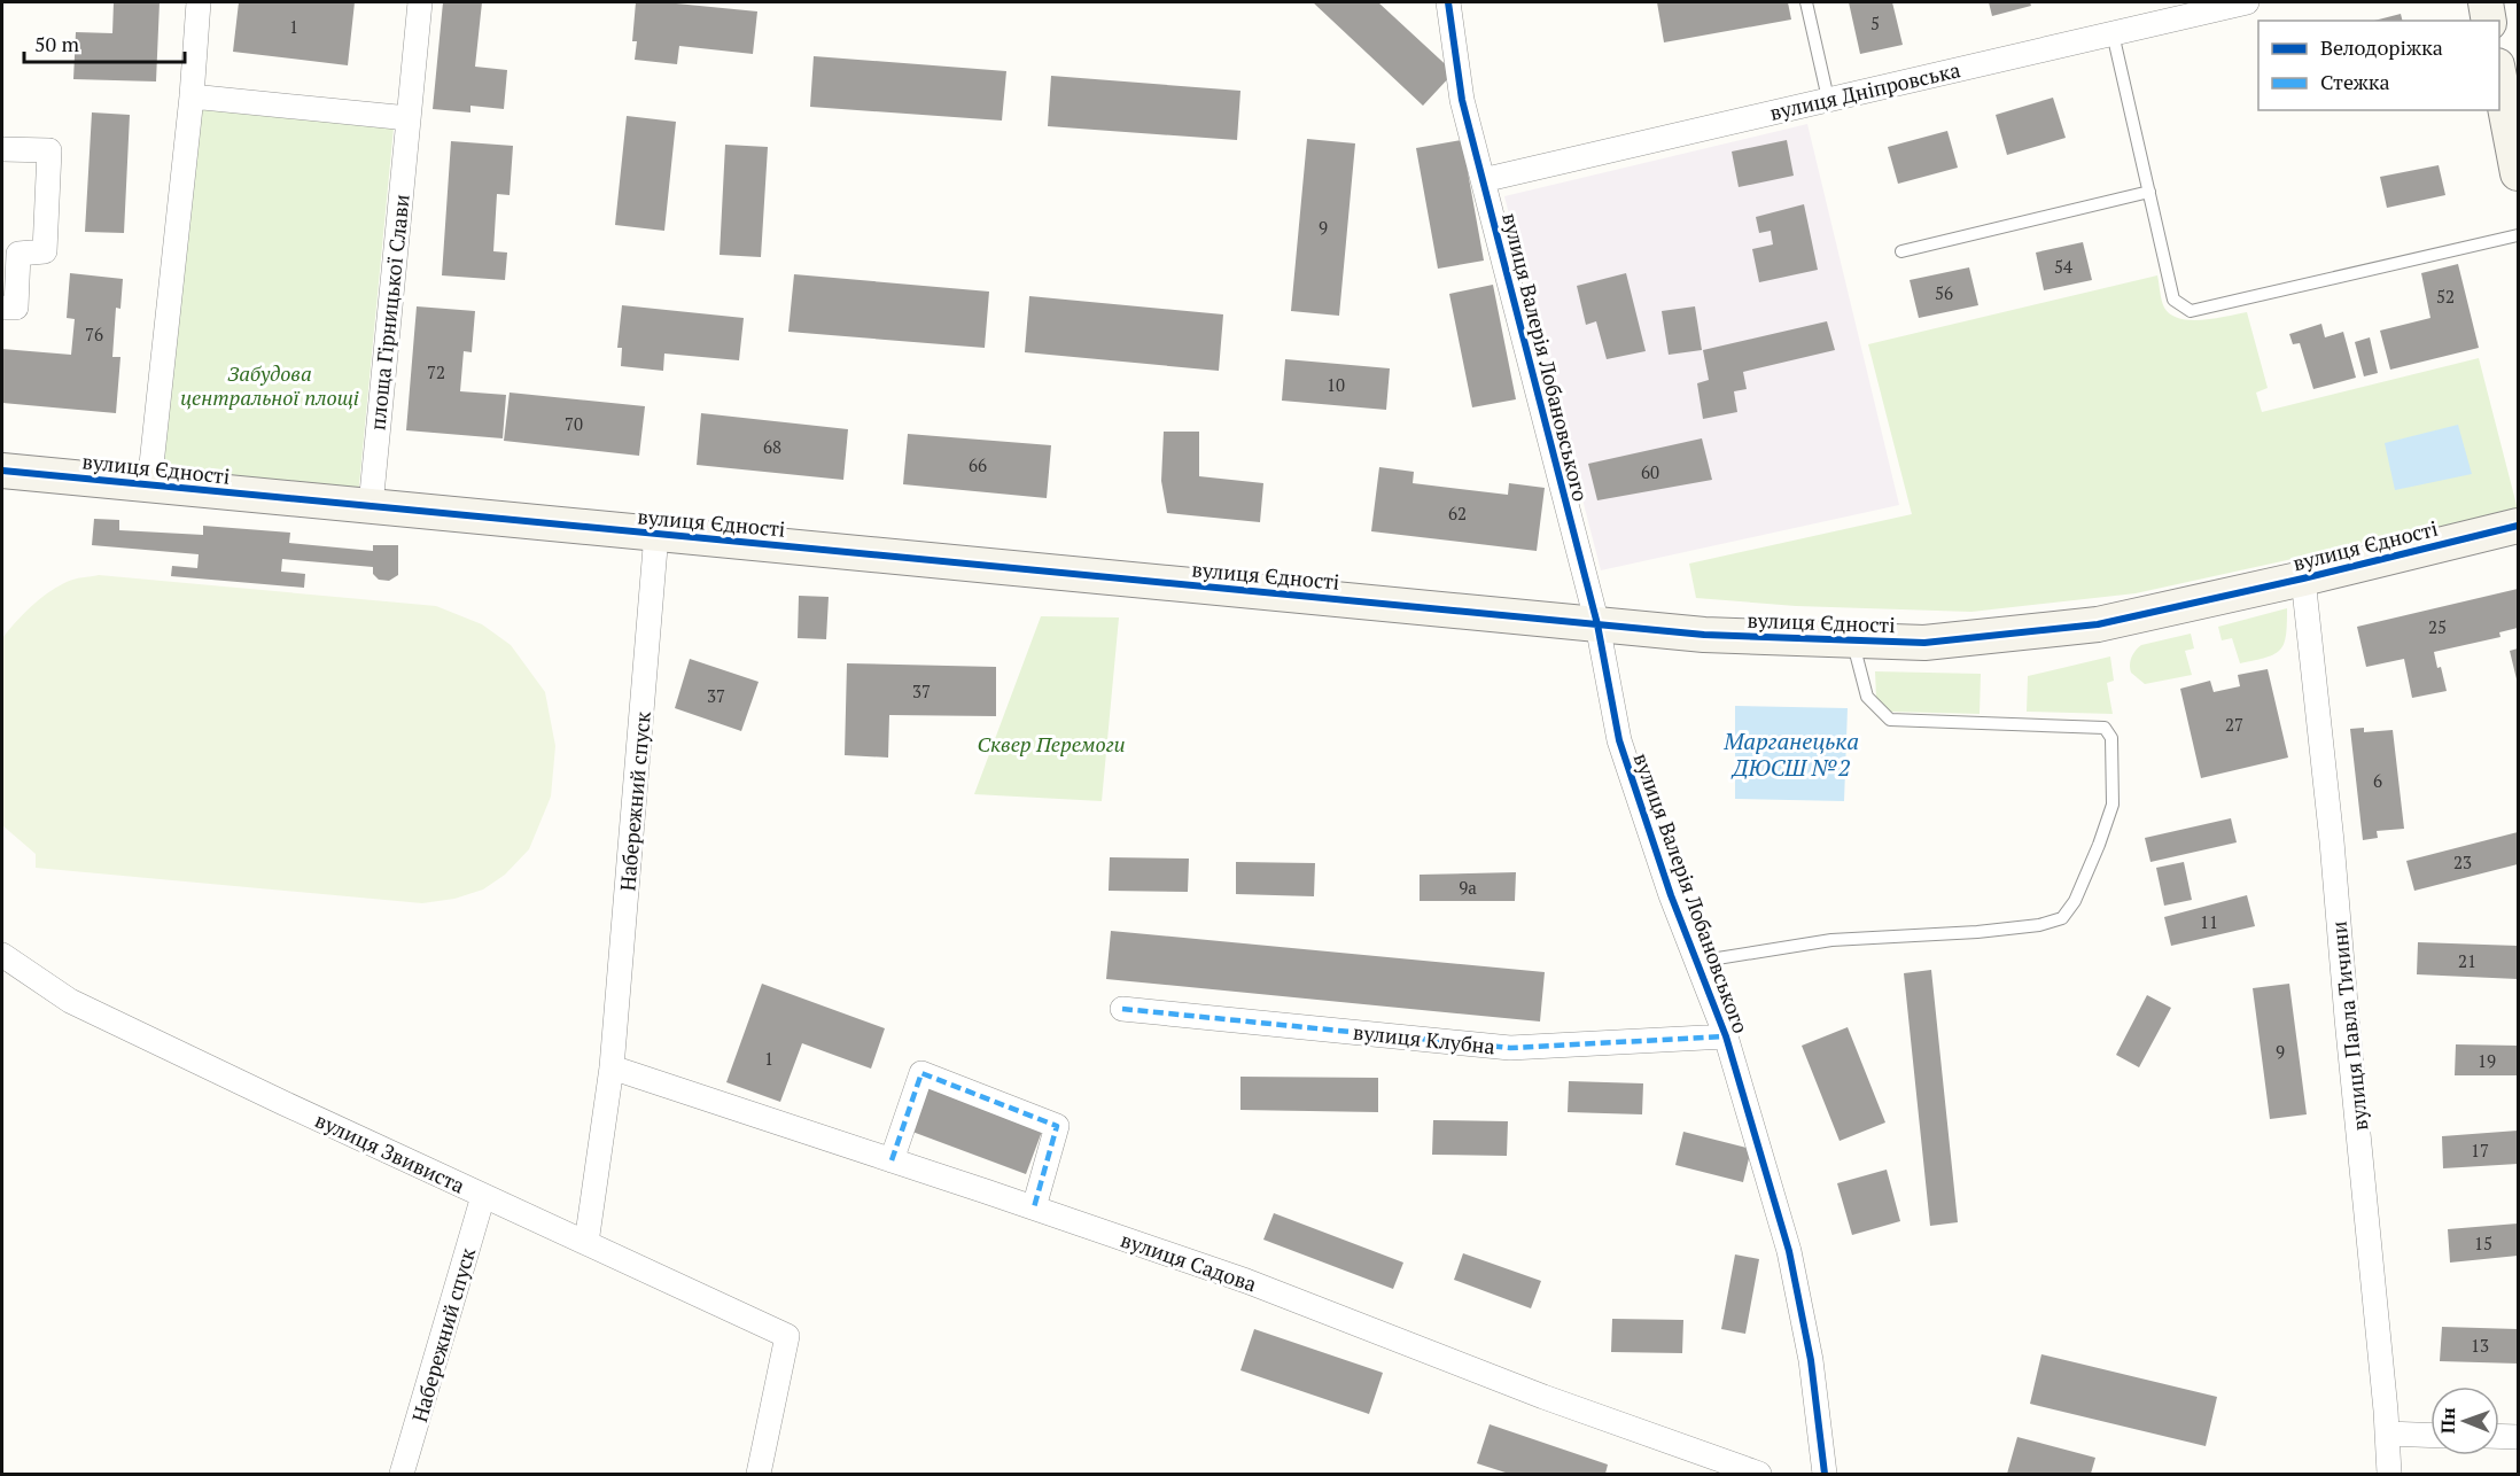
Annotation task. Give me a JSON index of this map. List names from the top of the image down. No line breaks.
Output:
{"streets":{"street":["вулиця Дніпровська","площа Гірницької Слави","вулиця Валерія Лобановського","вулиця Єдності","Набережний спуск","вулиця Павла Тичини","вулиця Клубна","вулиця Звивиста","вулиця Садова"]},"crossings":[["вулиця Дніпровська","вулиця Валерія Лобановського"],["площа Гірницької Слави","вулиця Єдності"],["вулиця Валерія Лобановського","вулиця Єдності"],["вулиця Валерія Лобановського","вулиця Клубна"],["вулиця Єдності","Набережний спуск"],["вулиця Єдності","вулиця Павла Тичини"],["Набережний спуск","вулиця Звивиста"],["Набережний спуск","вулиця Садова"]],"water":["Марганецька ДЮСШ №2"],"parks":["Забудова центральної площі","Сквер Перемоги"],"house_numbers":["5","1","9","54","56","52","76","72","10","70","68","66","60","62","25","37","37","27","6","23","9а","11","21","9","1","19","17","15","13"],"legend":["Велодоріжка","Стежка"],"scale_bar":"50 m","north":"left"}
